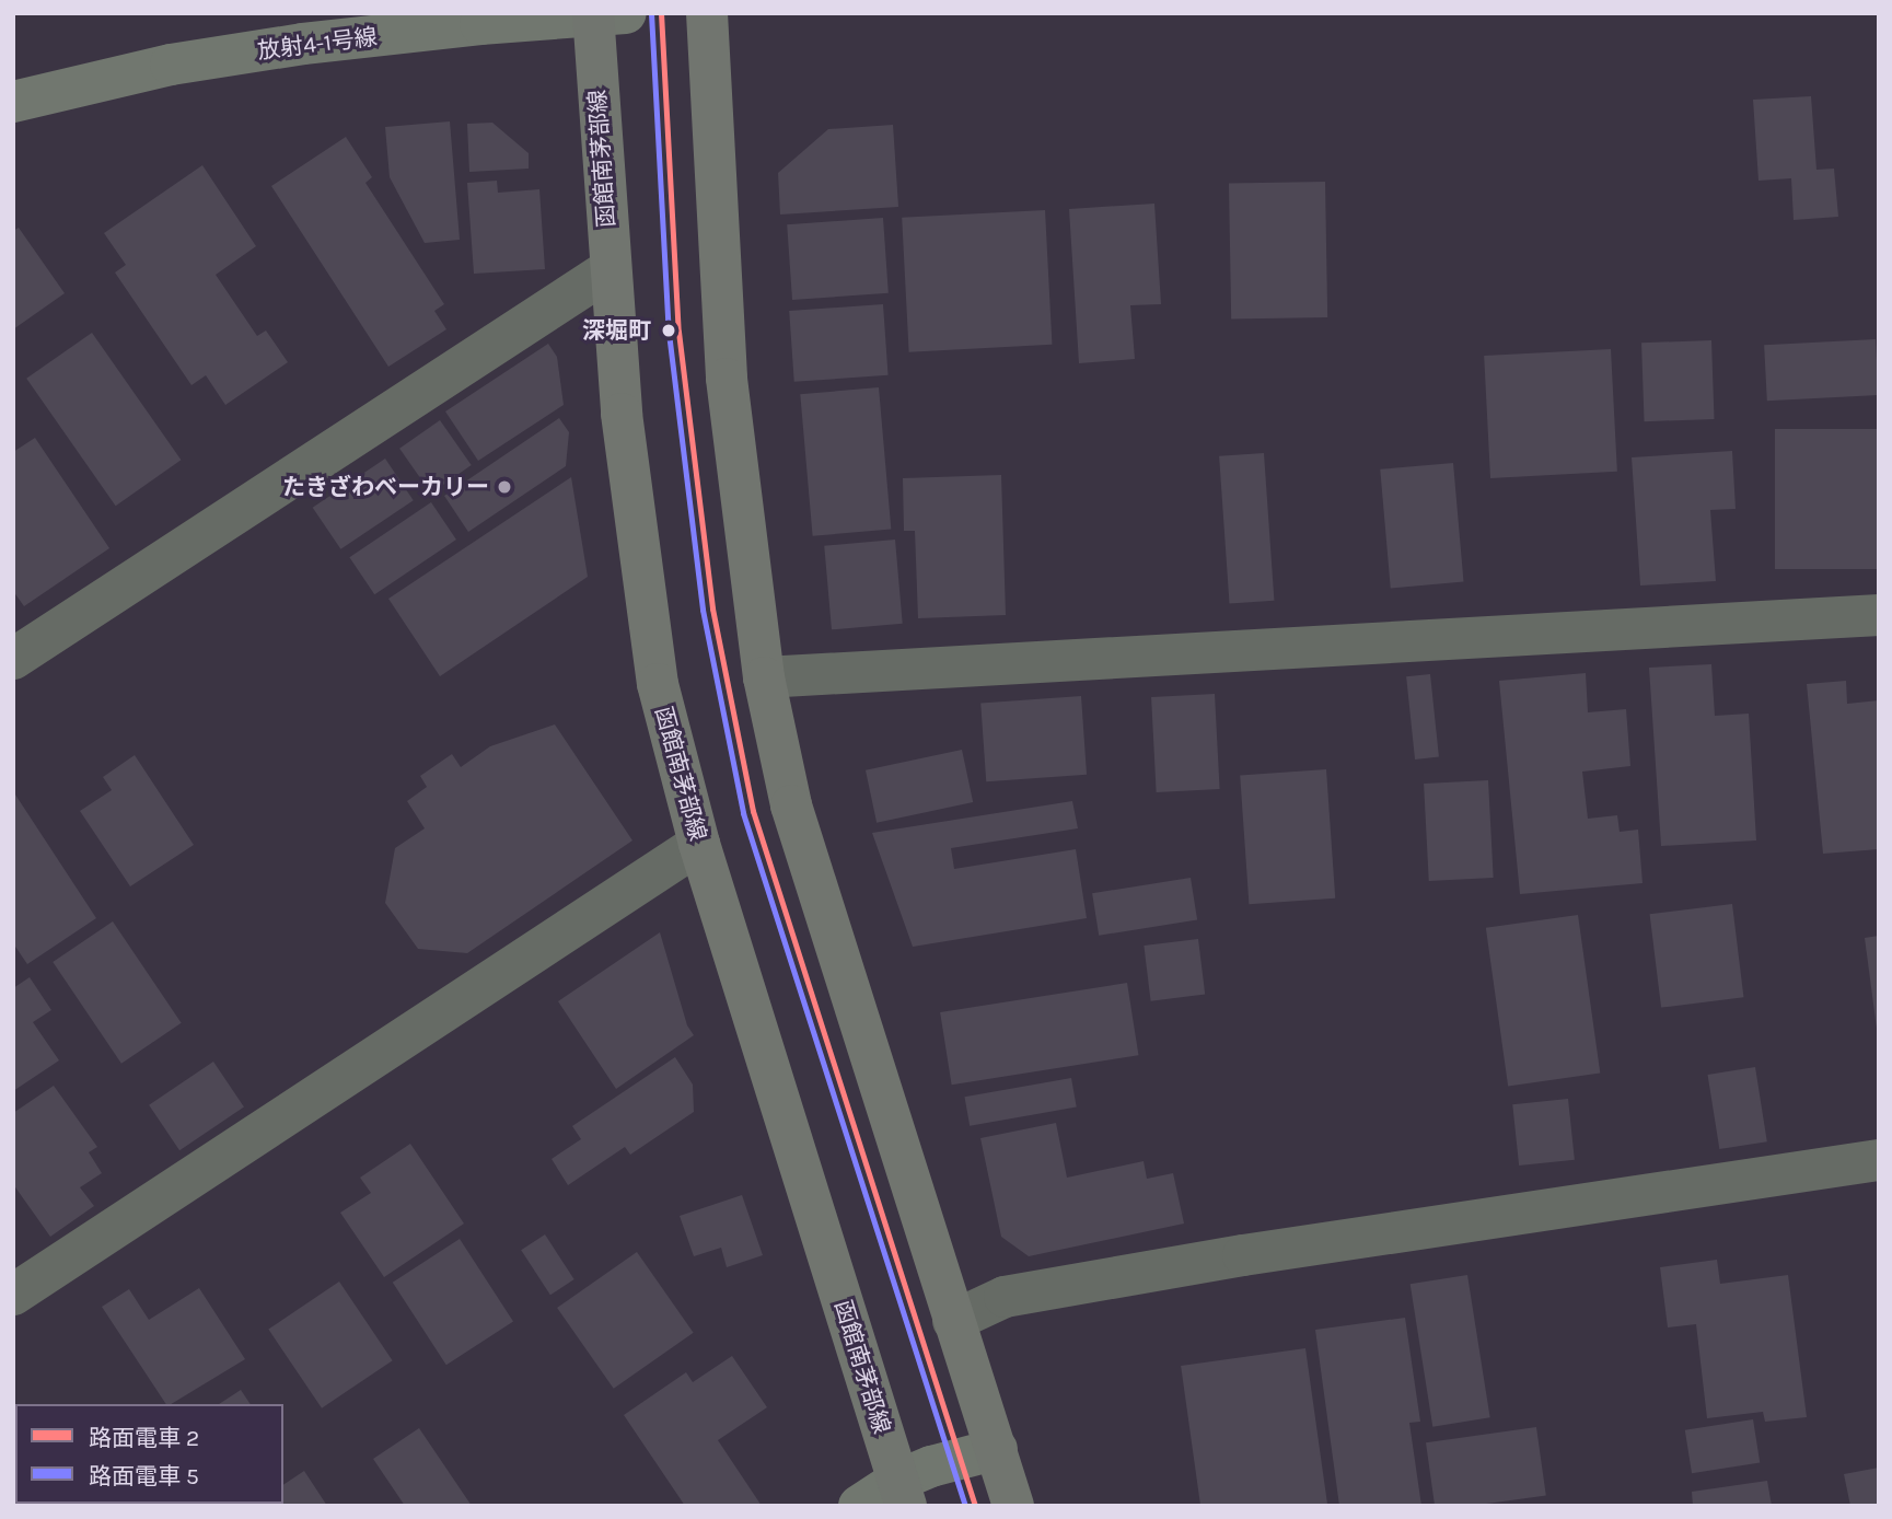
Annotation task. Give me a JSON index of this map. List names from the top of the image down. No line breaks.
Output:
{"streets":{"main road":["函館南茅部線"],"street":["放射4-1号線"]},"crossings":[["放射4-1号線","函館南茅部線"]],"places":["深堀町","たきざわベーカリー"],"lines":["tram line 2","tram line 5"],"legend":["路面電車 2","路面電車 5"]}
